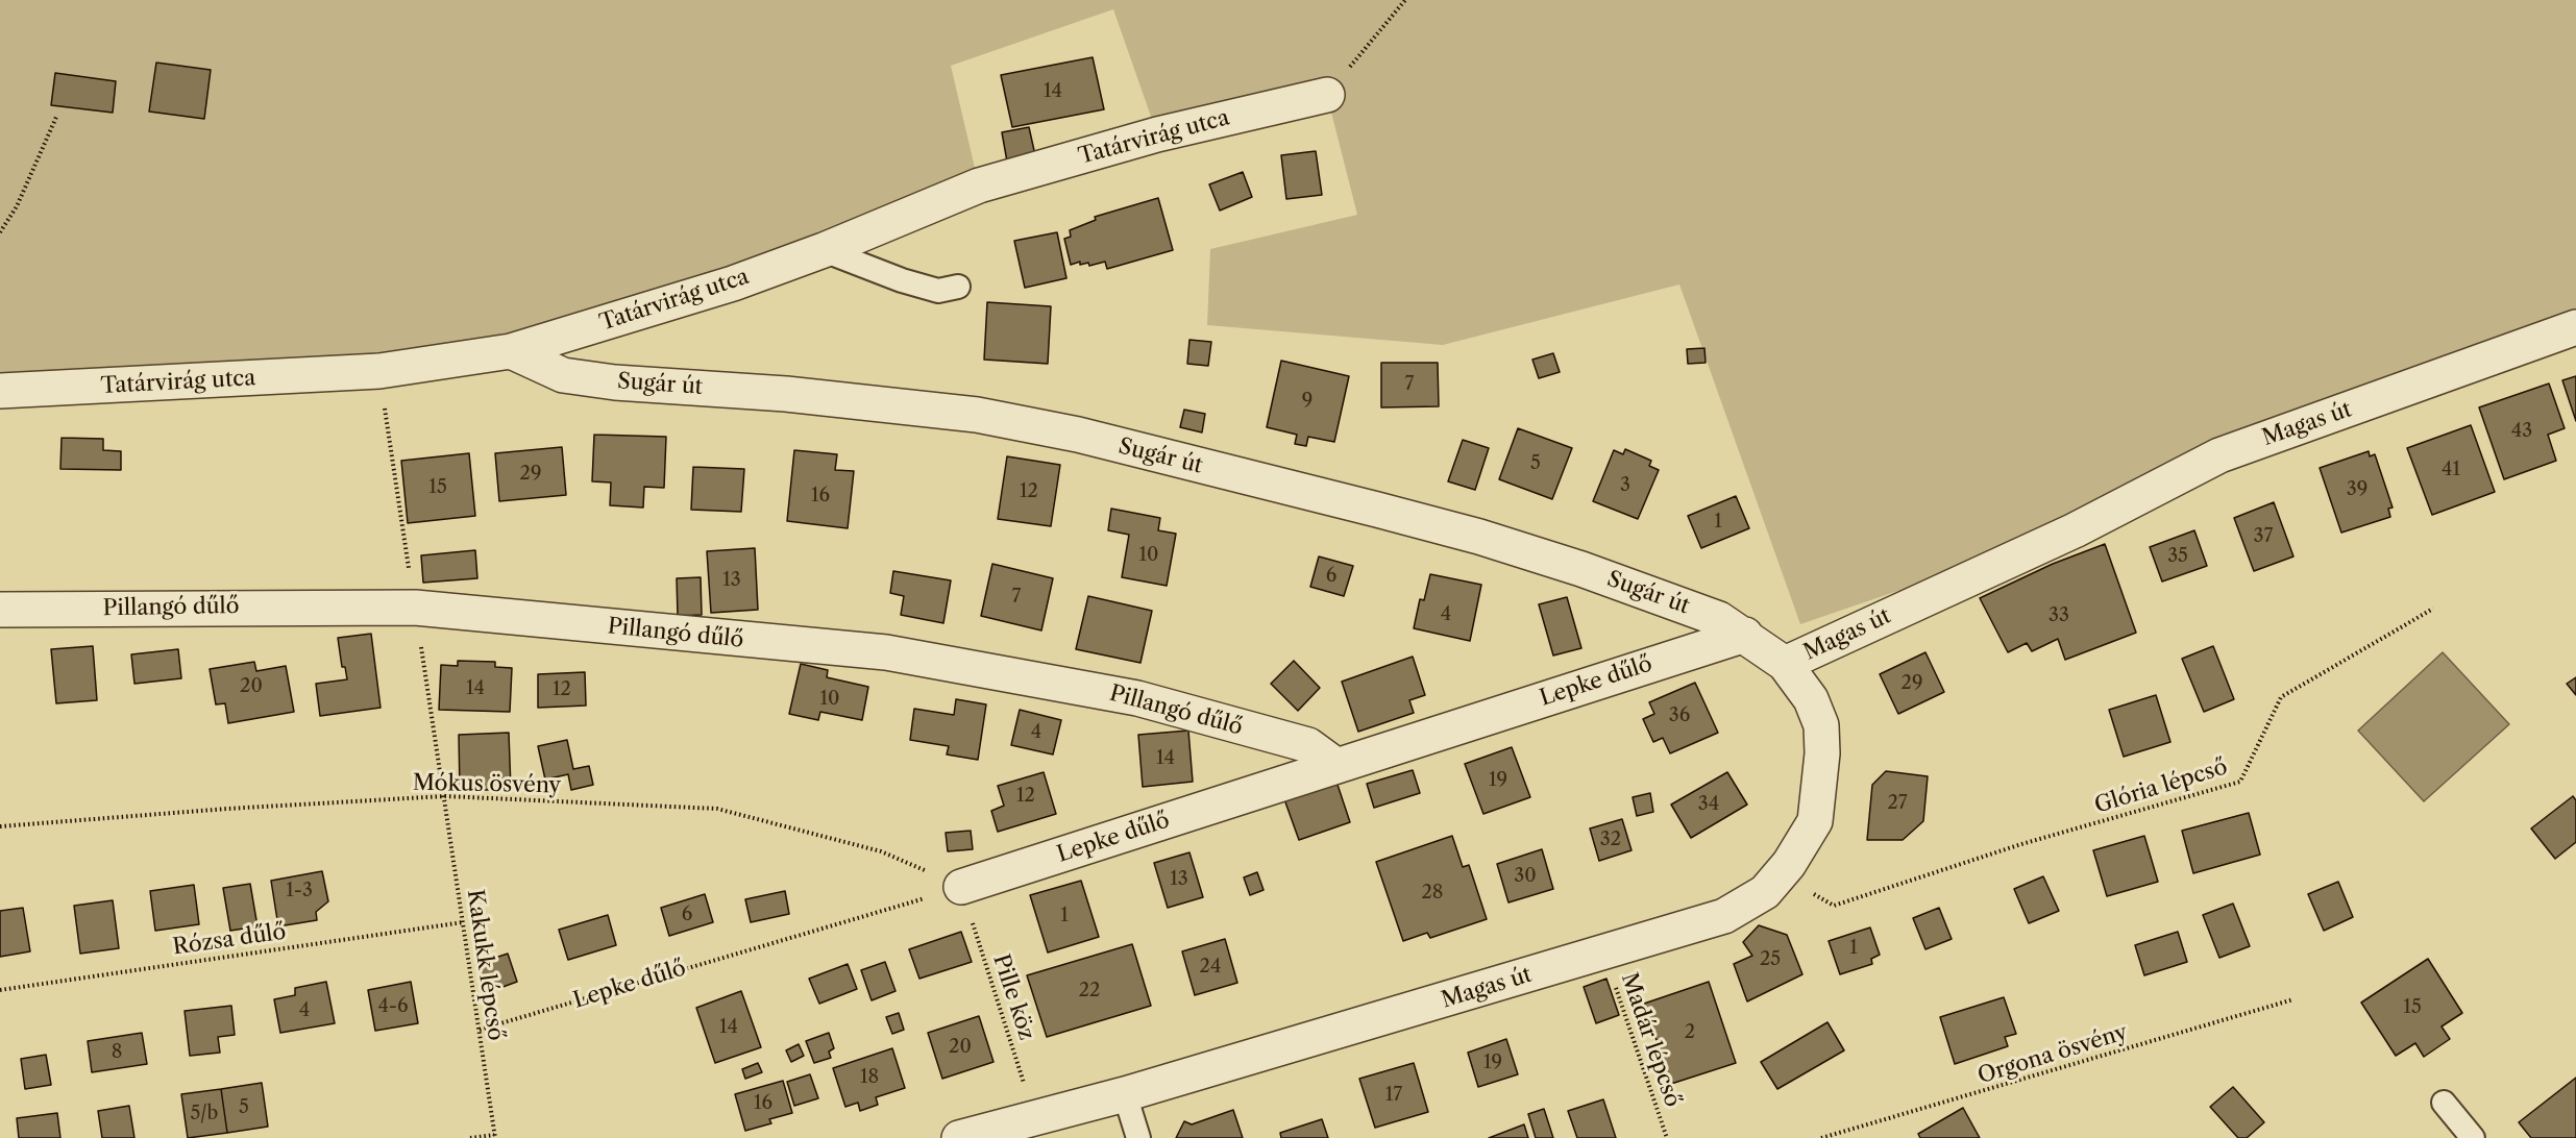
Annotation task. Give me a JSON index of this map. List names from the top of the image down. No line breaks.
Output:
{"streets":{"street":["Tatárvirág utca","Sugár út","Magas út","Pillangó dűlő","Lepke dűlő"],"path":["Mókus ösvény","Glória lépcső","Rózsa dűlő","Kakukk lépcső","Pille köz","Madár lépcső","Orgona ösvény"]},"crossings":[["Tatárvirág utca","Sugár út"],["Sugár út","Magas út"],["Sugár út","Lepke dűlő"],["Magas út","Pille köz"],["Magas út","Madár lépcső"],["Pillangó dűlő","Lepke dűlő"],["Lepke dűlő","Mókus ösvény"],["Lepke dűlő","Kakukk lépcső"],["Lepke dűlő","Pille köz"],["Mókus ösvény","Kakukk lépcső"],["Mókus ösvény","Pille köz"],["Rózsa dűlő","Kakukk lépcső"]],"house_numbers":["14","7","9","43","5","41","29","3","15","39","12","16","1","37","10","35","6","13","7","4","33","29","20","14","12","10","36","4","14","19","12","27","34","32","30","13","1-3","28","6","1","1","25","24","22","4-6","15","4","14","2","20","8","19","18","17","16","5","5/b"]}
